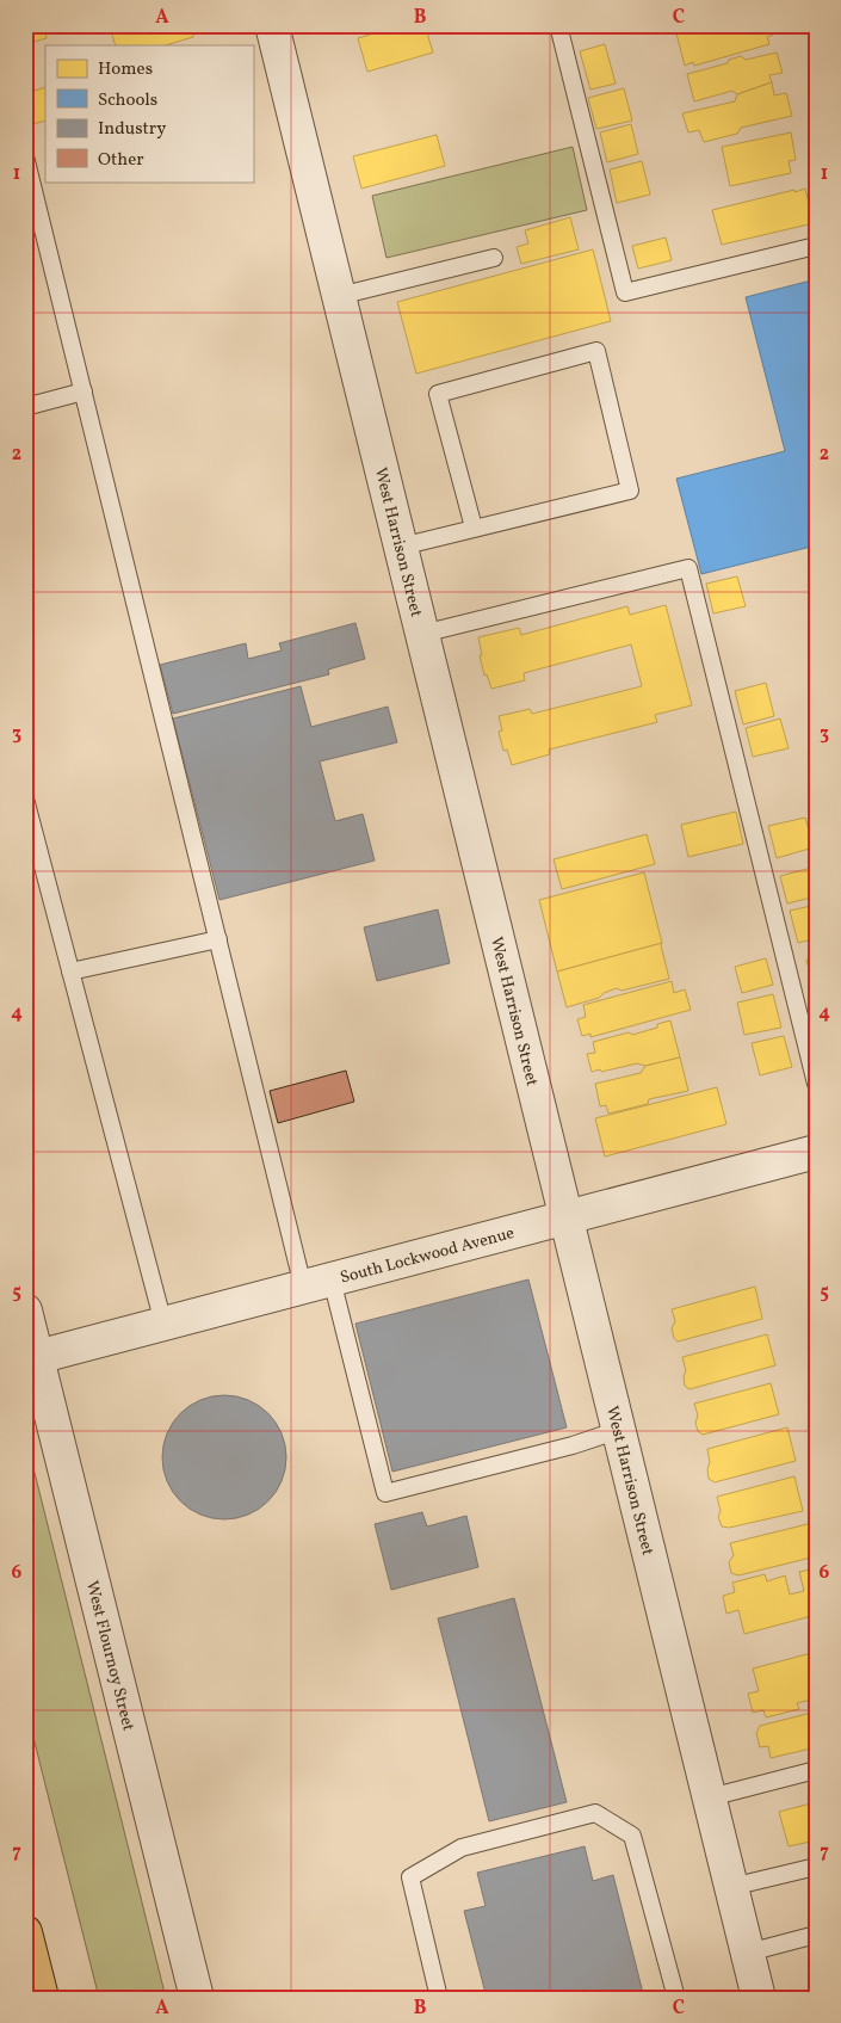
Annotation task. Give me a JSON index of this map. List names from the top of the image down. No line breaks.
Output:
{"streets":{"street":["West Harrison Street","South Lockwood Avenue","West Flournoy Street"]},"crossings":[["West Harrison Street","South Lockwood Avenue"],["South Lockwood Avenue","West Flournoy Street"]],"legend":["Homes","Schools","Industry","Other"],"grid":{"columns":["A","B","C"],"rows":["1","2","3","4","5","6","7"]}}
